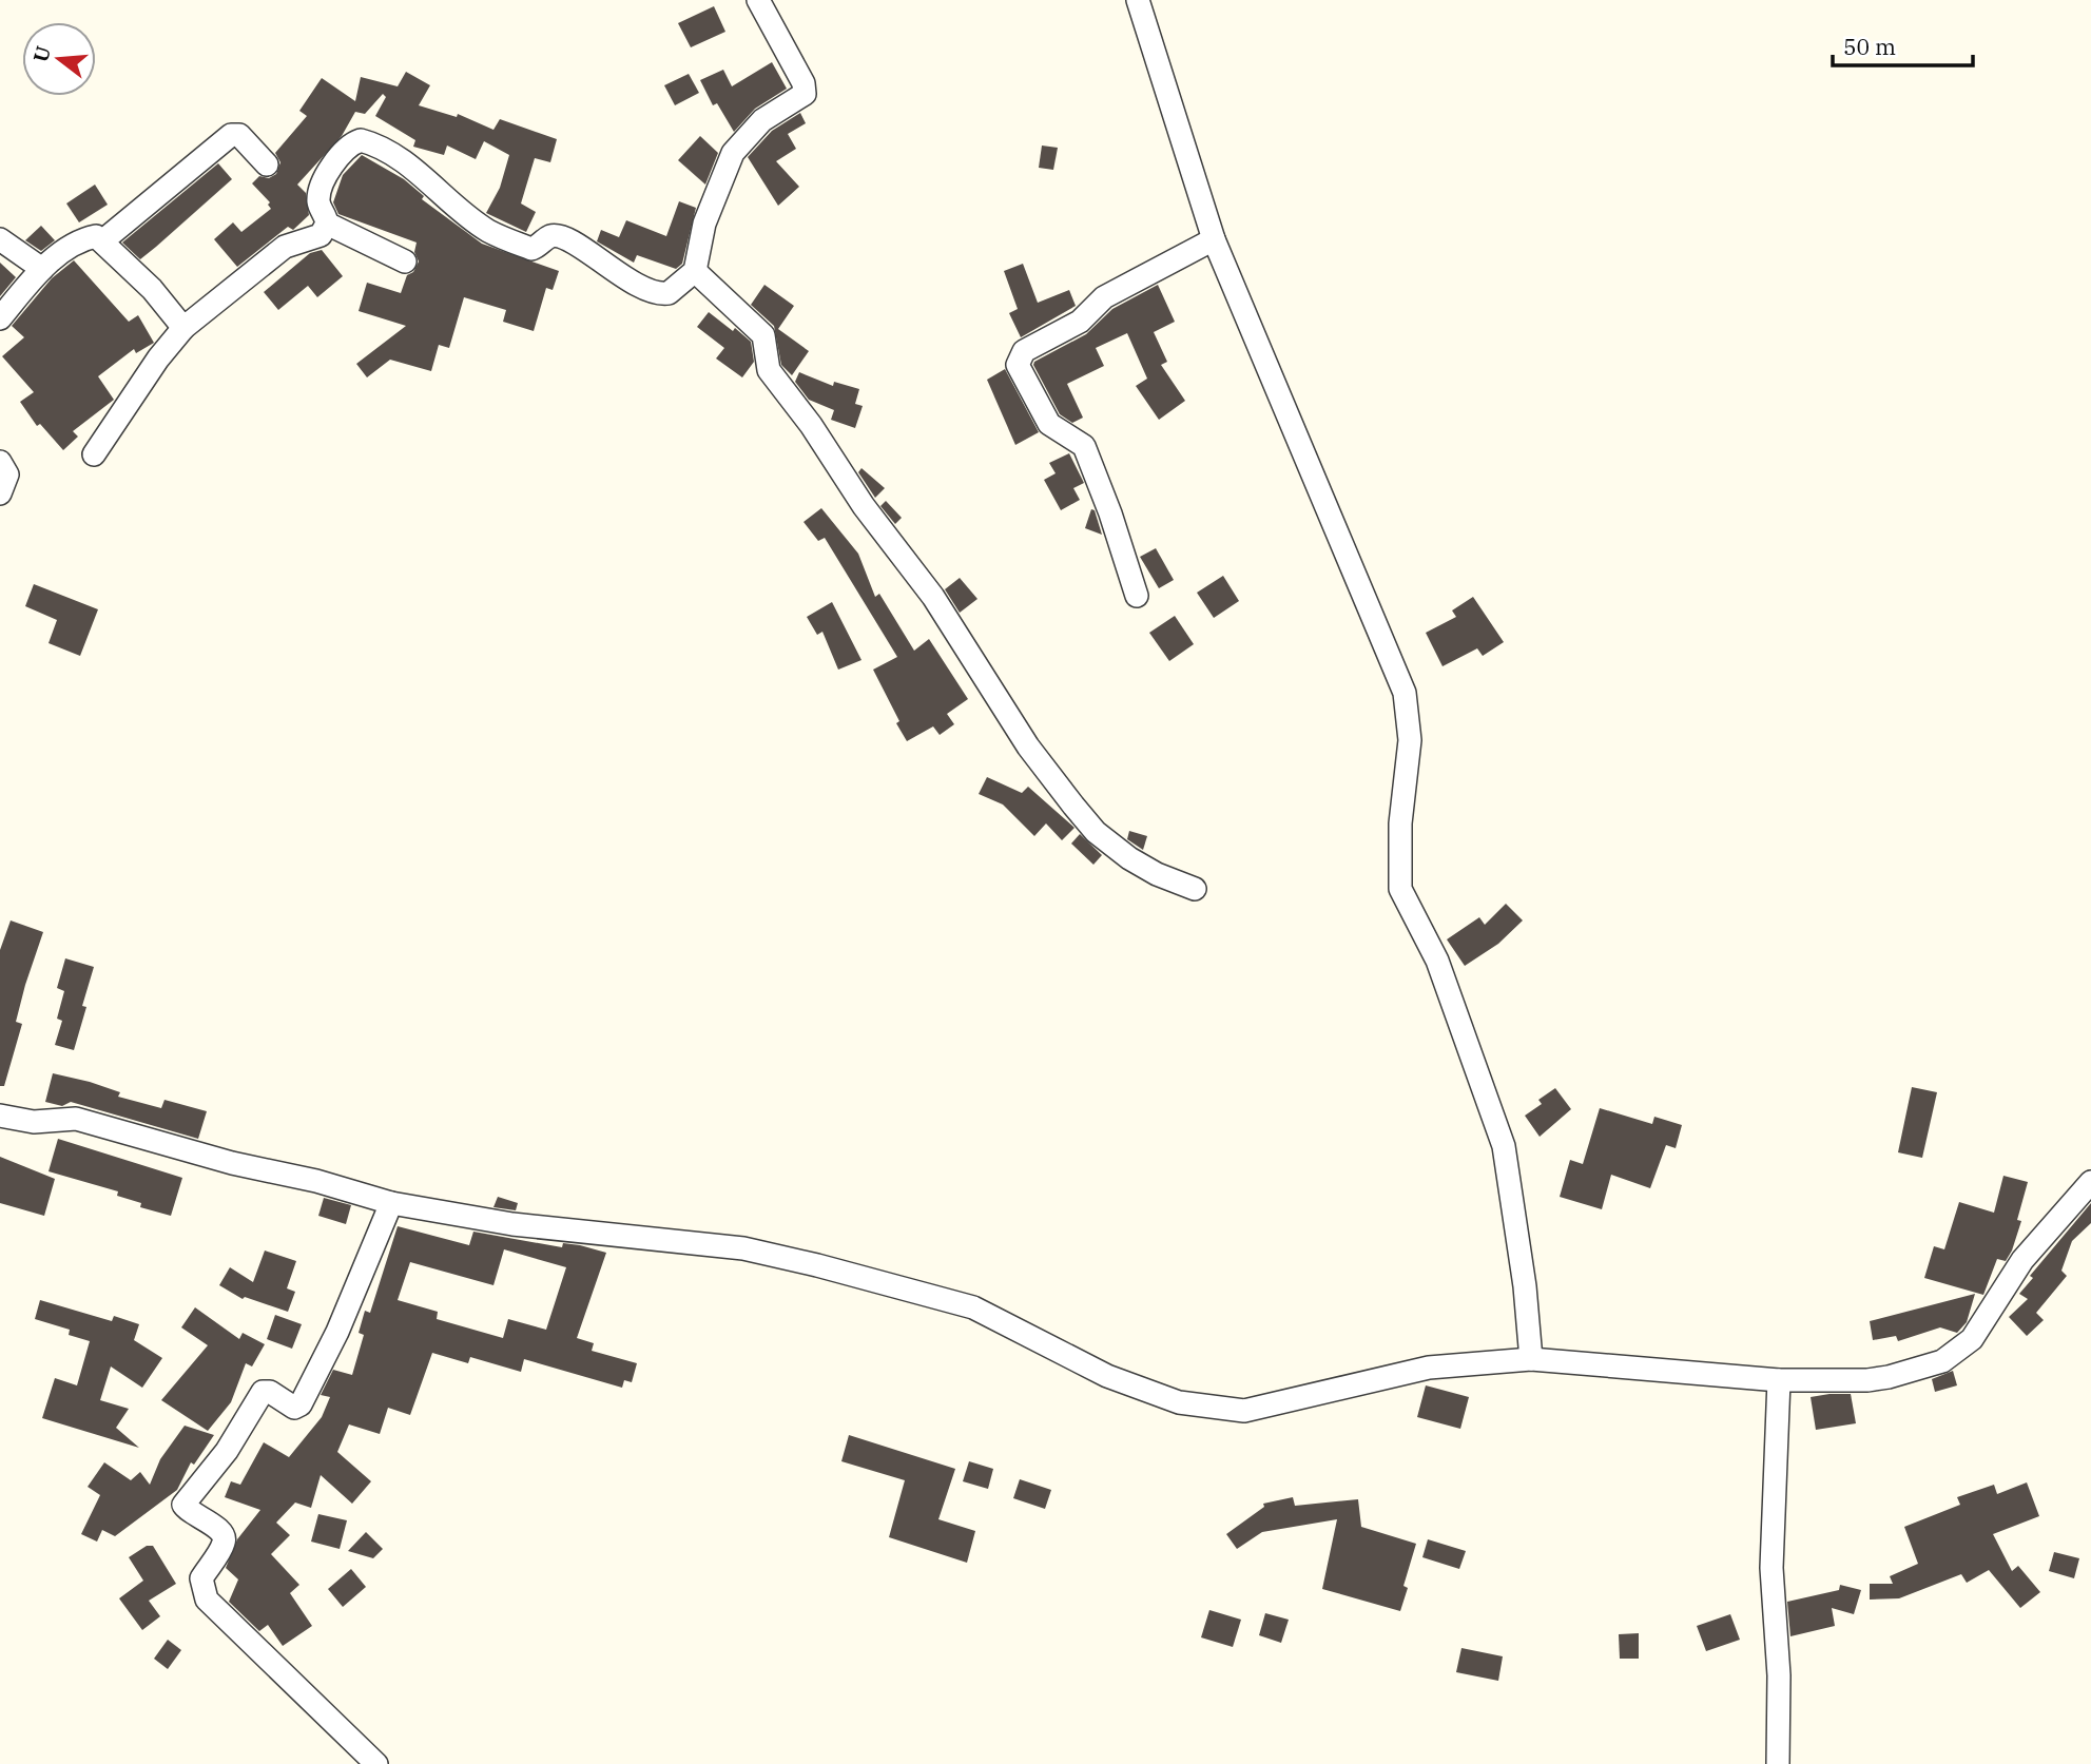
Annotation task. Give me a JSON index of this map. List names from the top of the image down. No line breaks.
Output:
{"scale_bar":"50 m","north":"left"}
